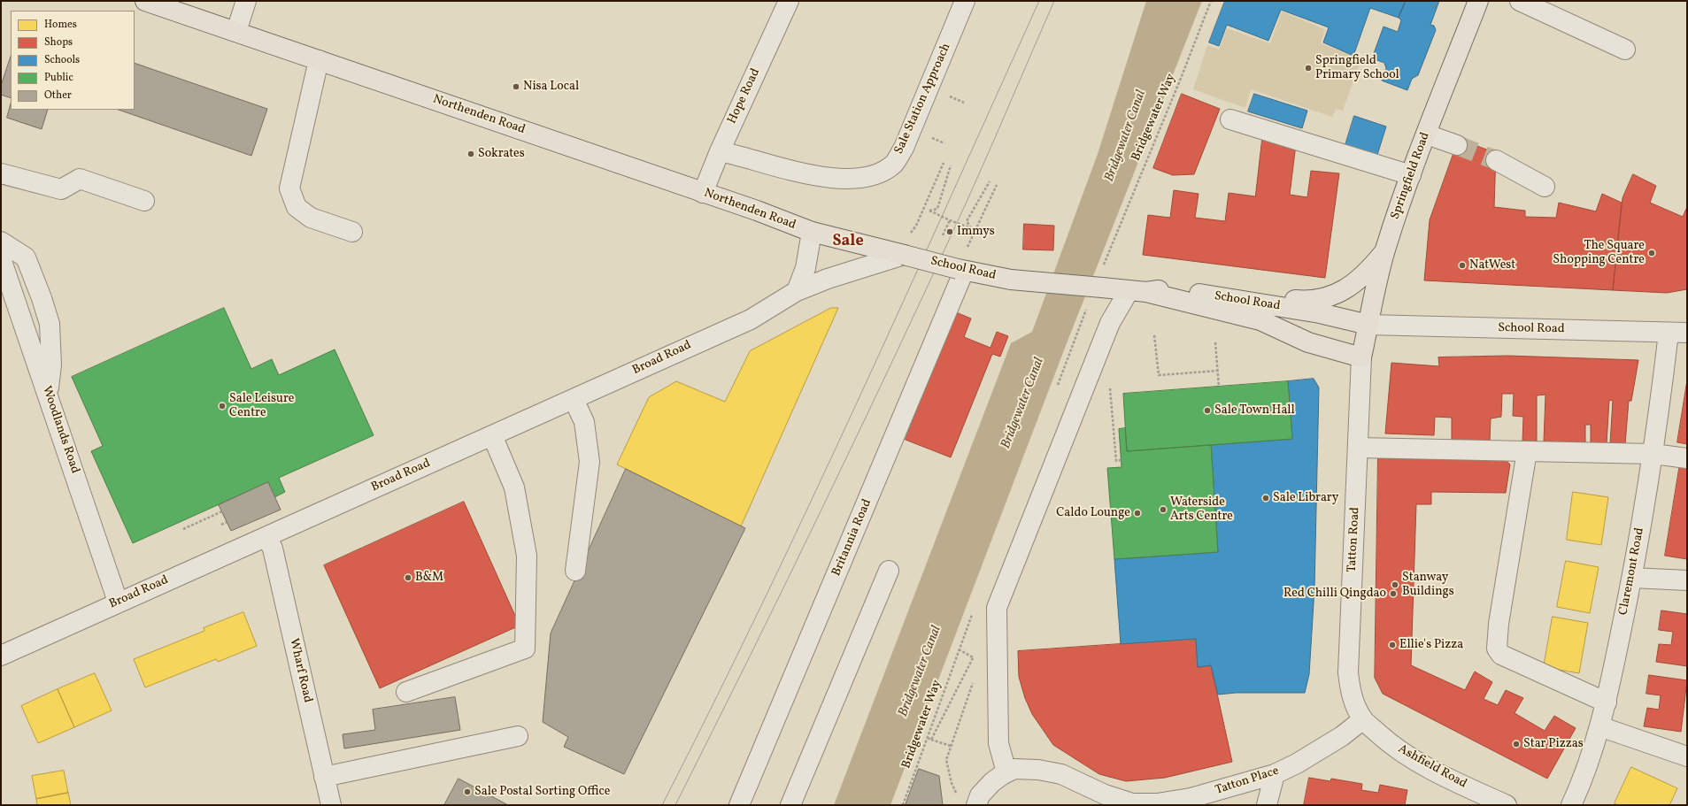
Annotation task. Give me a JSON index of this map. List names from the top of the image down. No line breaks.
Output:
{"streets":{"main road":["Northenden Road","Springfield Road","School Road"],"street":["Hope Road","Sale Station Approach","Broad Road","Woodlands Road","Britannia Road","Tatton Road","Claremont Road","Wharf Road","Ashfield Road","Tatton Place"],"path":["Bridgewater Way"]},"crossings":[["Hope Road","Sale Station Approach"],["Hope Road","Northenden Road"],["Northenden Road","School Road"],["Springfield Road","School Road"],["Springfield Road","Tatton Road"],["School Road","Broad Road"],["School Road","Britannia Road"],["School Road","Claremont Road"],["Broad Road","Woodlands Road"],["Broad Road","Wharf Road"],["Tatton Road","Ashfield Road"],["Tatton Road","Tatton Place"],["Ashfield Road","Tatton Place"]],"districts":["Sale"],"water":["Bridgewater Canal"],"places":["Springfield Primary School","Nisa Local","Sokrates","Immys","The Square Shopping Centre","NatWest","Sale Leisure Centre","Sale Town Hall","Sale Library","Waterside Arts Centre","Caldo Lounge","B&M","Stanway Buildings","Red Chilli Qingdao","Ellie's Pizza","Star Pizzas","Sale Postal Sorting Office"],"legend":["Homes","Shops","Schools","Public","Other"]}
